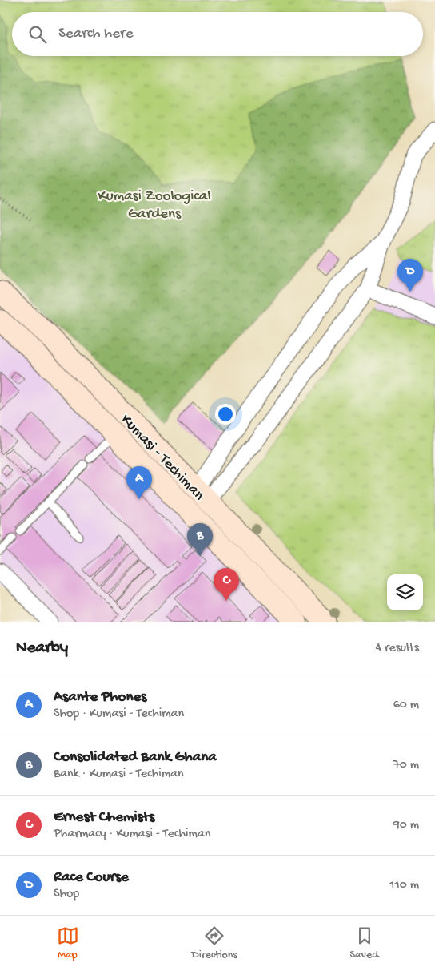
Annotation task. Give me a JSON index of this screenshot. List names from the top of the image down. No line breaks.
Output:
{"streets":{"main road":["Kumasi - Techiman"]},"parks":["Kumasi Zoological Gardens"],"page":{"search":"Search here","pins":["D","A","B","C"],"heading":["Nearby","4 results"],"list":[{"mark":"A","name":"Asante Phones","note":"Shop · Kumasi - Techiman","value":"60 m"},{"mark":"B","name":"Consolidated Bank Ghana","note":"Bank · Kumasi - Techiman","value":"70 m"},{"mark":"C","name":"Ernest Chemists","note":"Pharmacy · Kumasi - Techiman","value":"90 m"},{"mark":"D","name":"Race Course","note":"Shop","value":"110 m"}],"nav":["Map","Directions","Saved"]}}
